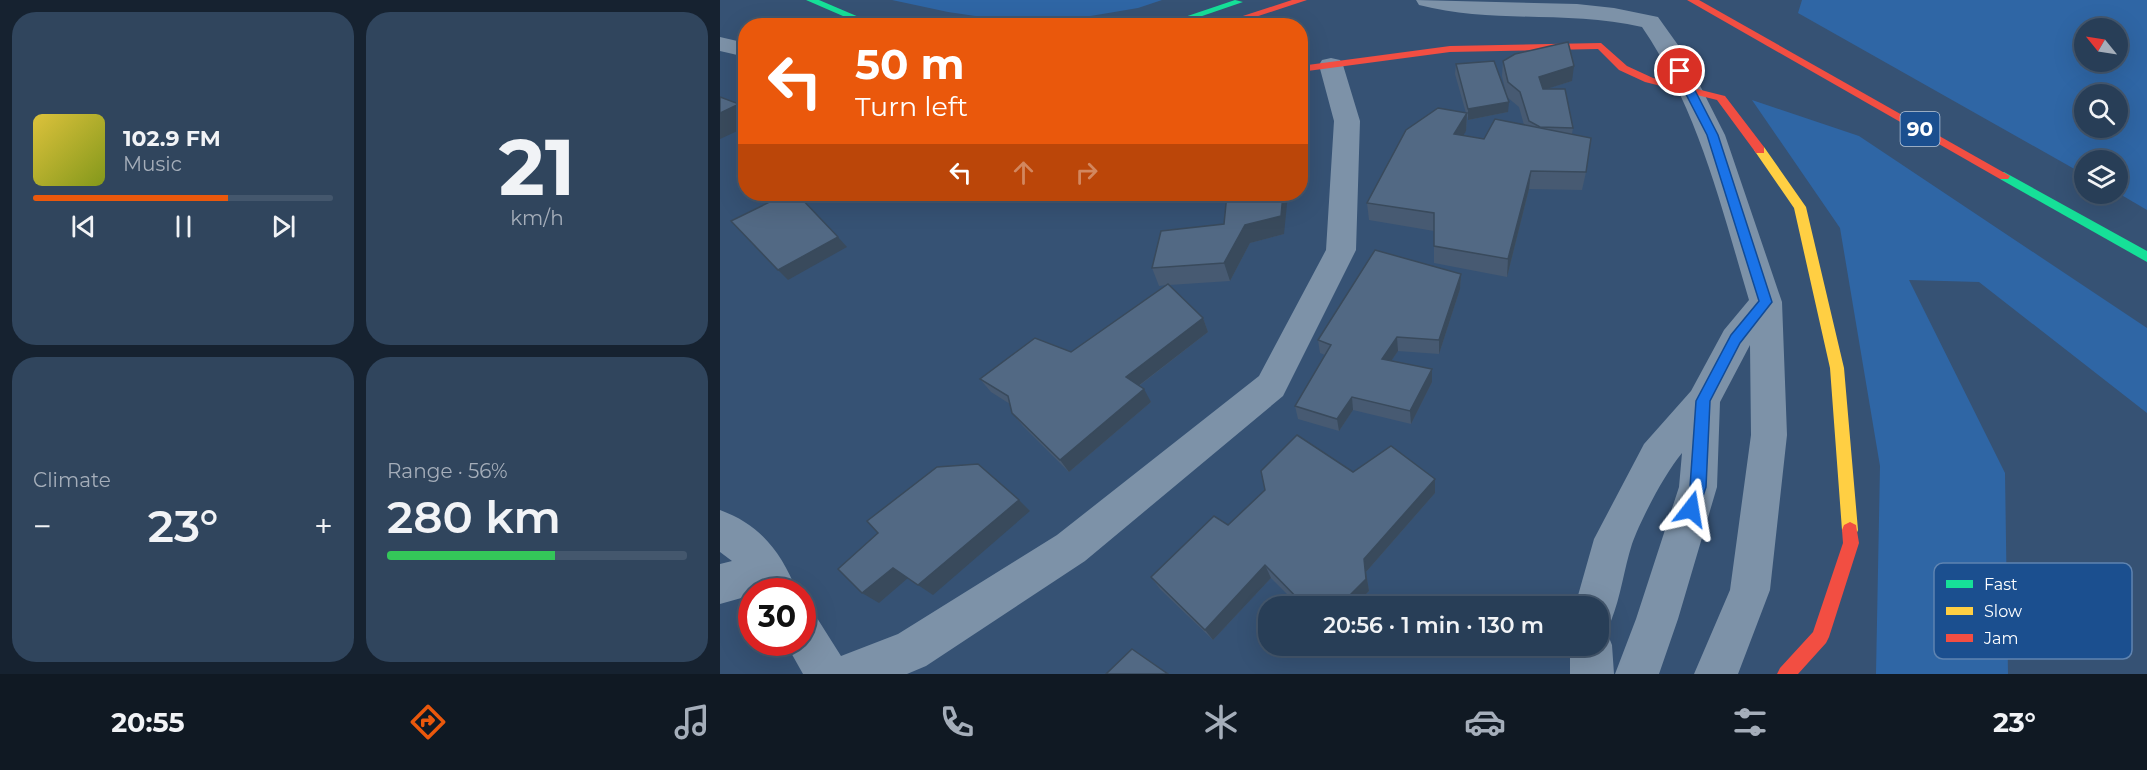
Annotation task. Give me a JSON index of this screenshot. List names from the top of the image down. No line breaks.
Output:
{"streets":{"main road":["90"]},"legend":["Fast","Slow","Jam"],"north":"top left","page":{"tile":[["21","km/h"],"Climate",["Range · 56%","280 km"]],"turn":["50 m","Turn left"],"song":["102.9 FM","Music"],"heat":["−","23°","+"],"limit":"30","trip":"20:56 · 1 min · 130 m","tabs":["20:55","23°"]}}
